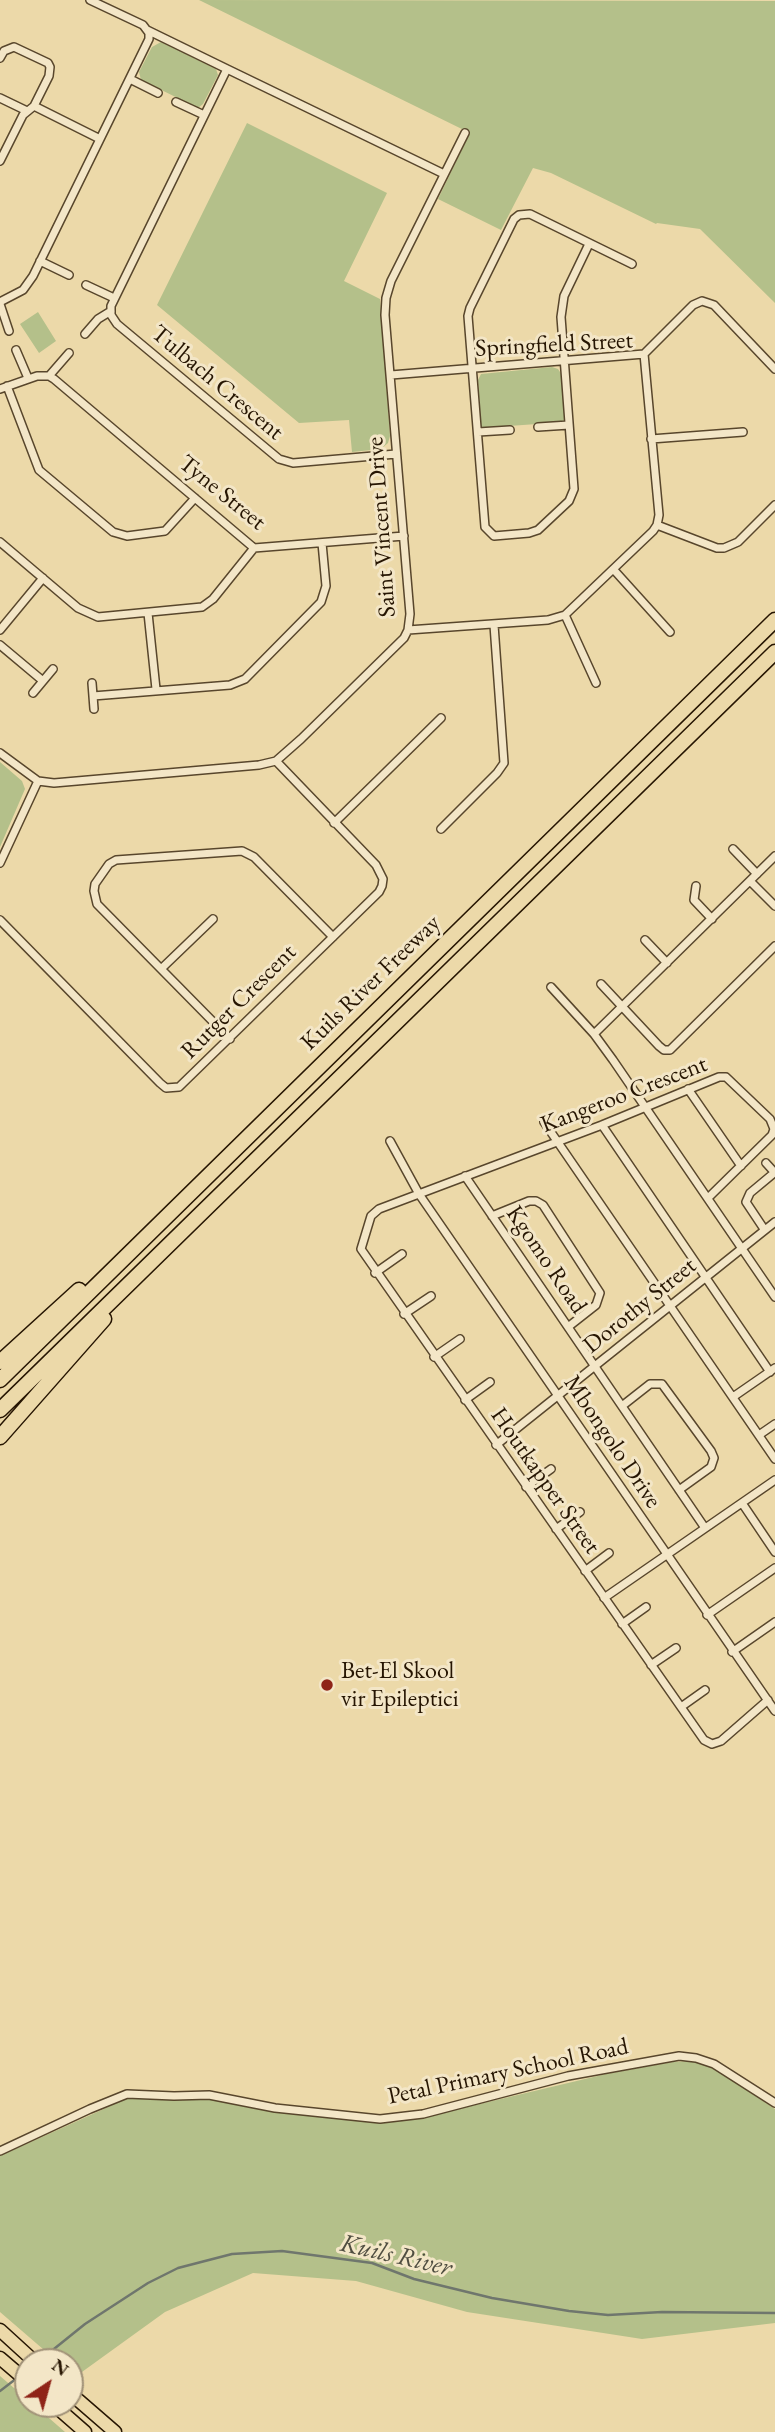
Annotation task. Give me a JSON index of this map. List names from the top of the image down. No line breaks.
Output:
{"streets":{"highway":["Kuils River Freeway"],"street":["Springfield Street","Tulbach Crescent","Tyne Street","Saint Vincent Drive","Rutger Crescent","Kangeroo Crescent","Kgomo Road","Dorothy Street","Mbongolo Drive","Houtkapper Street","Petal Primary School Road"]},"crossings":[["Springfield Street","Saint Vincent Drive"],["Tulbach Crescent","Saint Vincent Drive"],["Tyne Street","Saint Vincent Drive"],["Saint Vincent Drive","Rutger Crescent"],["Kangeroo Crescent","Kgomo Road"],["Kangeroo Crescent","Mbongolo Drive"],["Kangeroo Crescent","Houtkapper Street"],["Kgomo Road","Dorothy Street"],["Dorothy Street","Mbongolo Drive"],["Dorothy Street","Houtkapper Street"],["Mbongolo Drive","Houtkapper Street"]],"water":["Kuils River"],"places":["Bet-El Skool vir Epileptici"],"north":"top right"}
